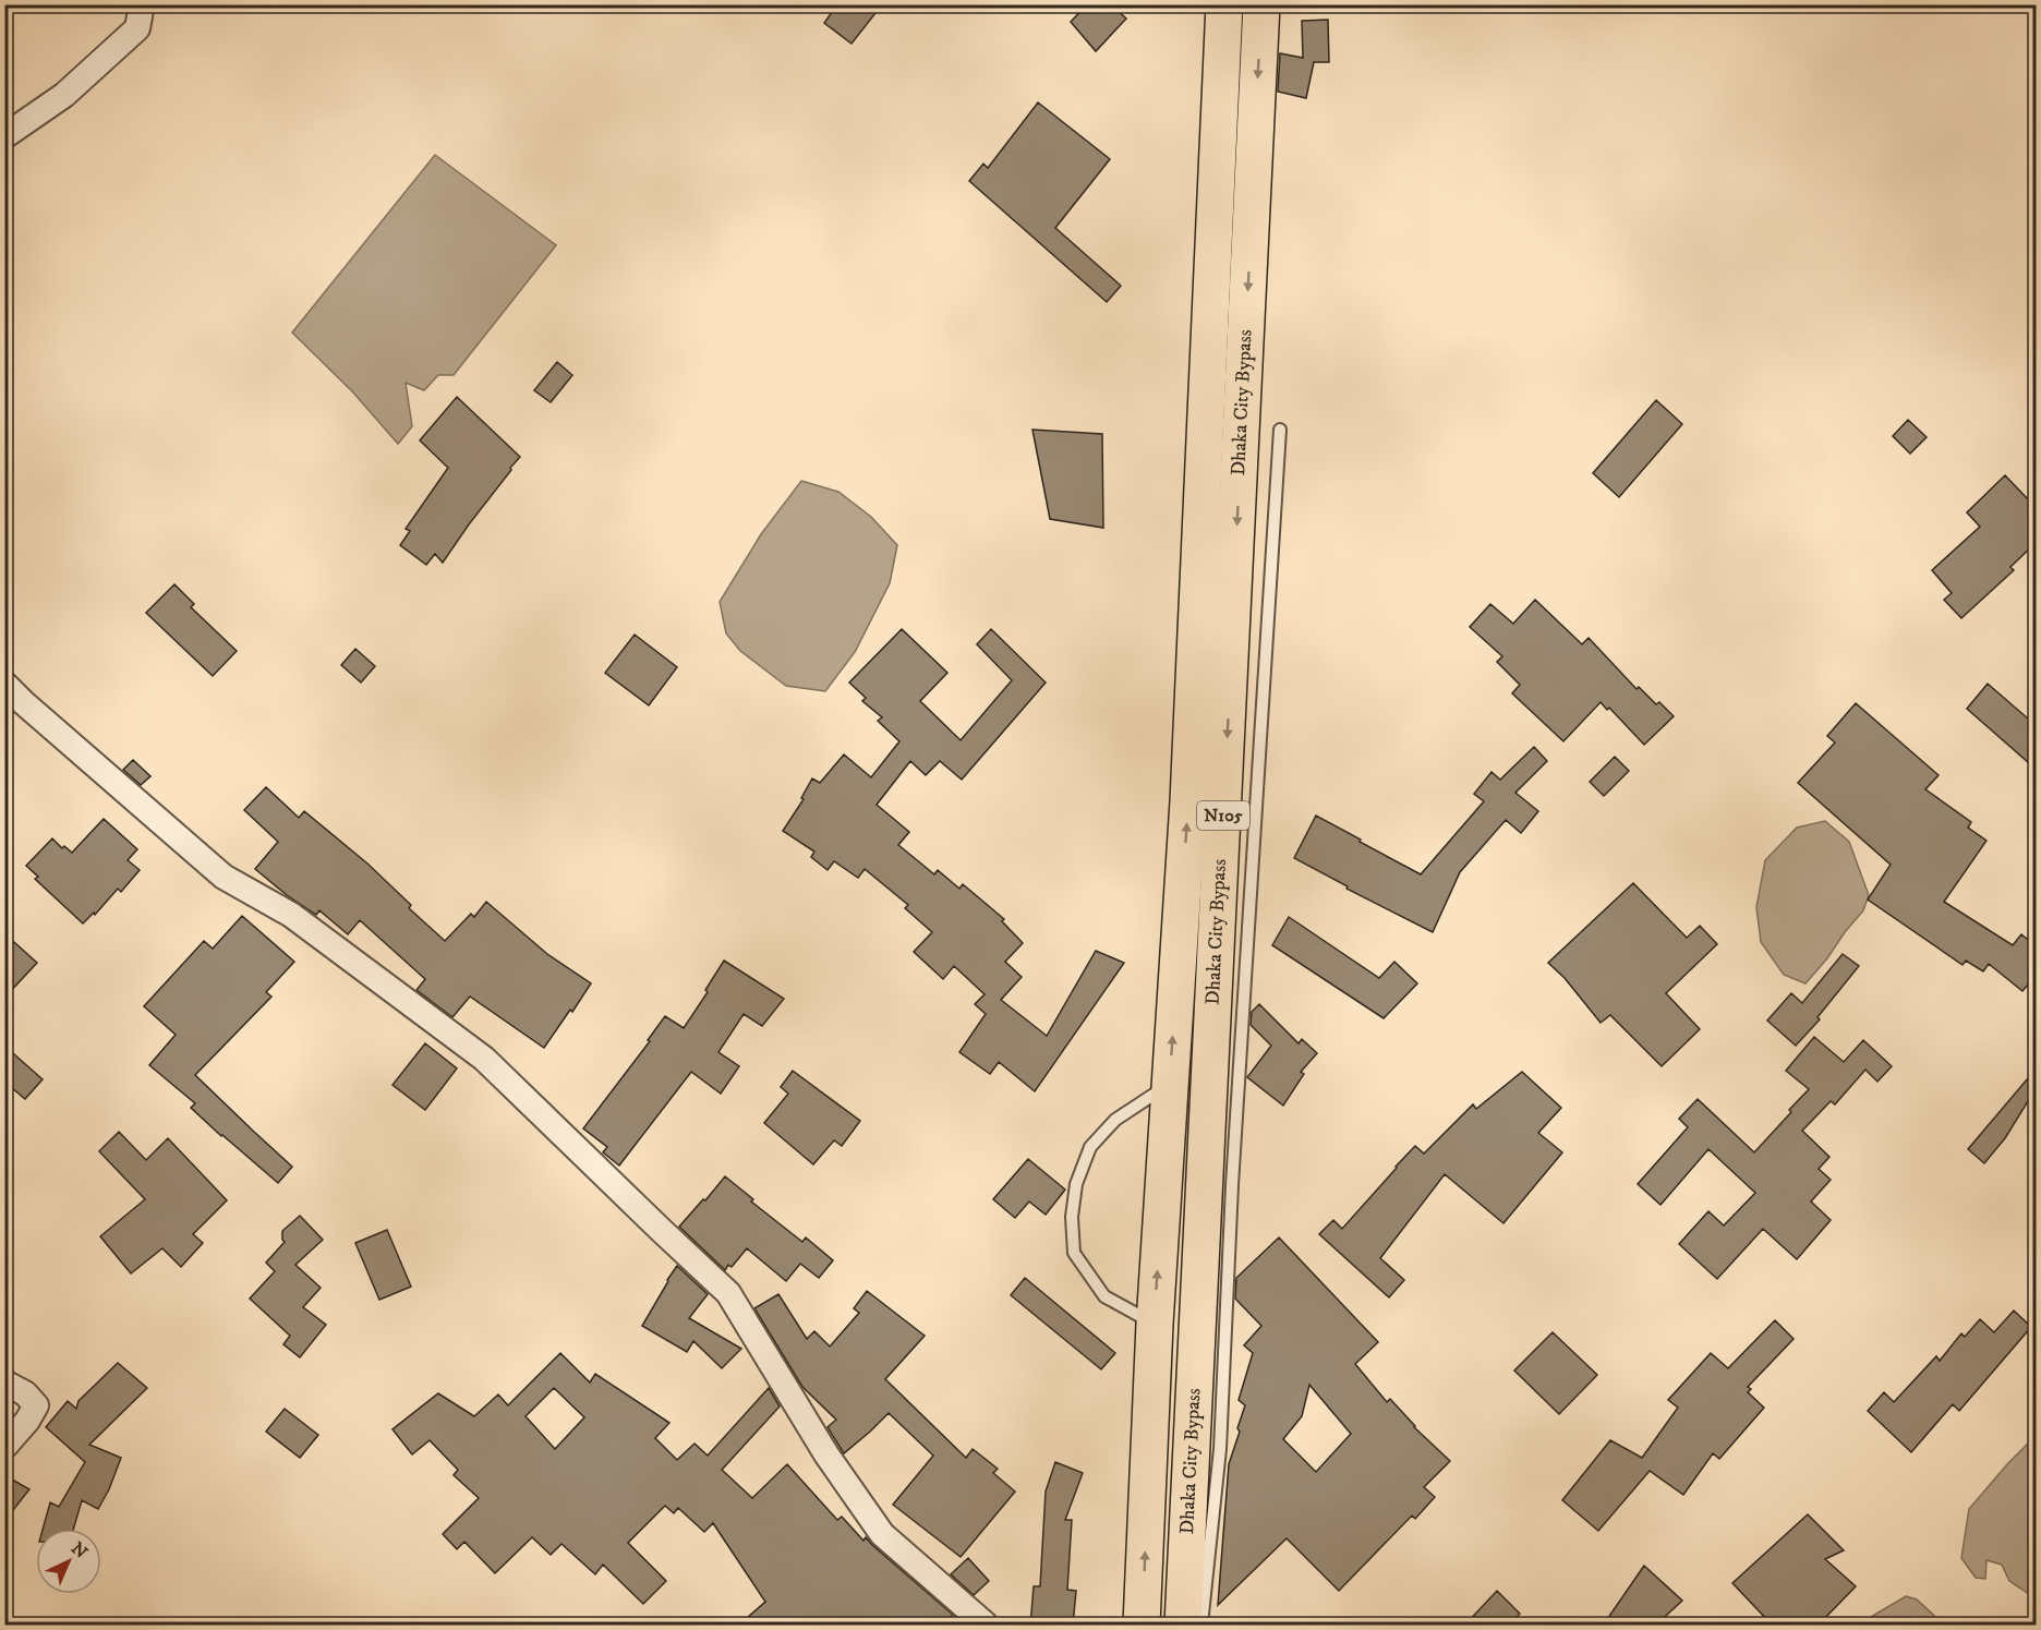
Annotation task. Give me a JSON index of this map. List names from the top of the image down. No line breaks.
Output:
{"streets":{"highway":["Dhaka City Bypass","N105"]},"north":"top right"}
